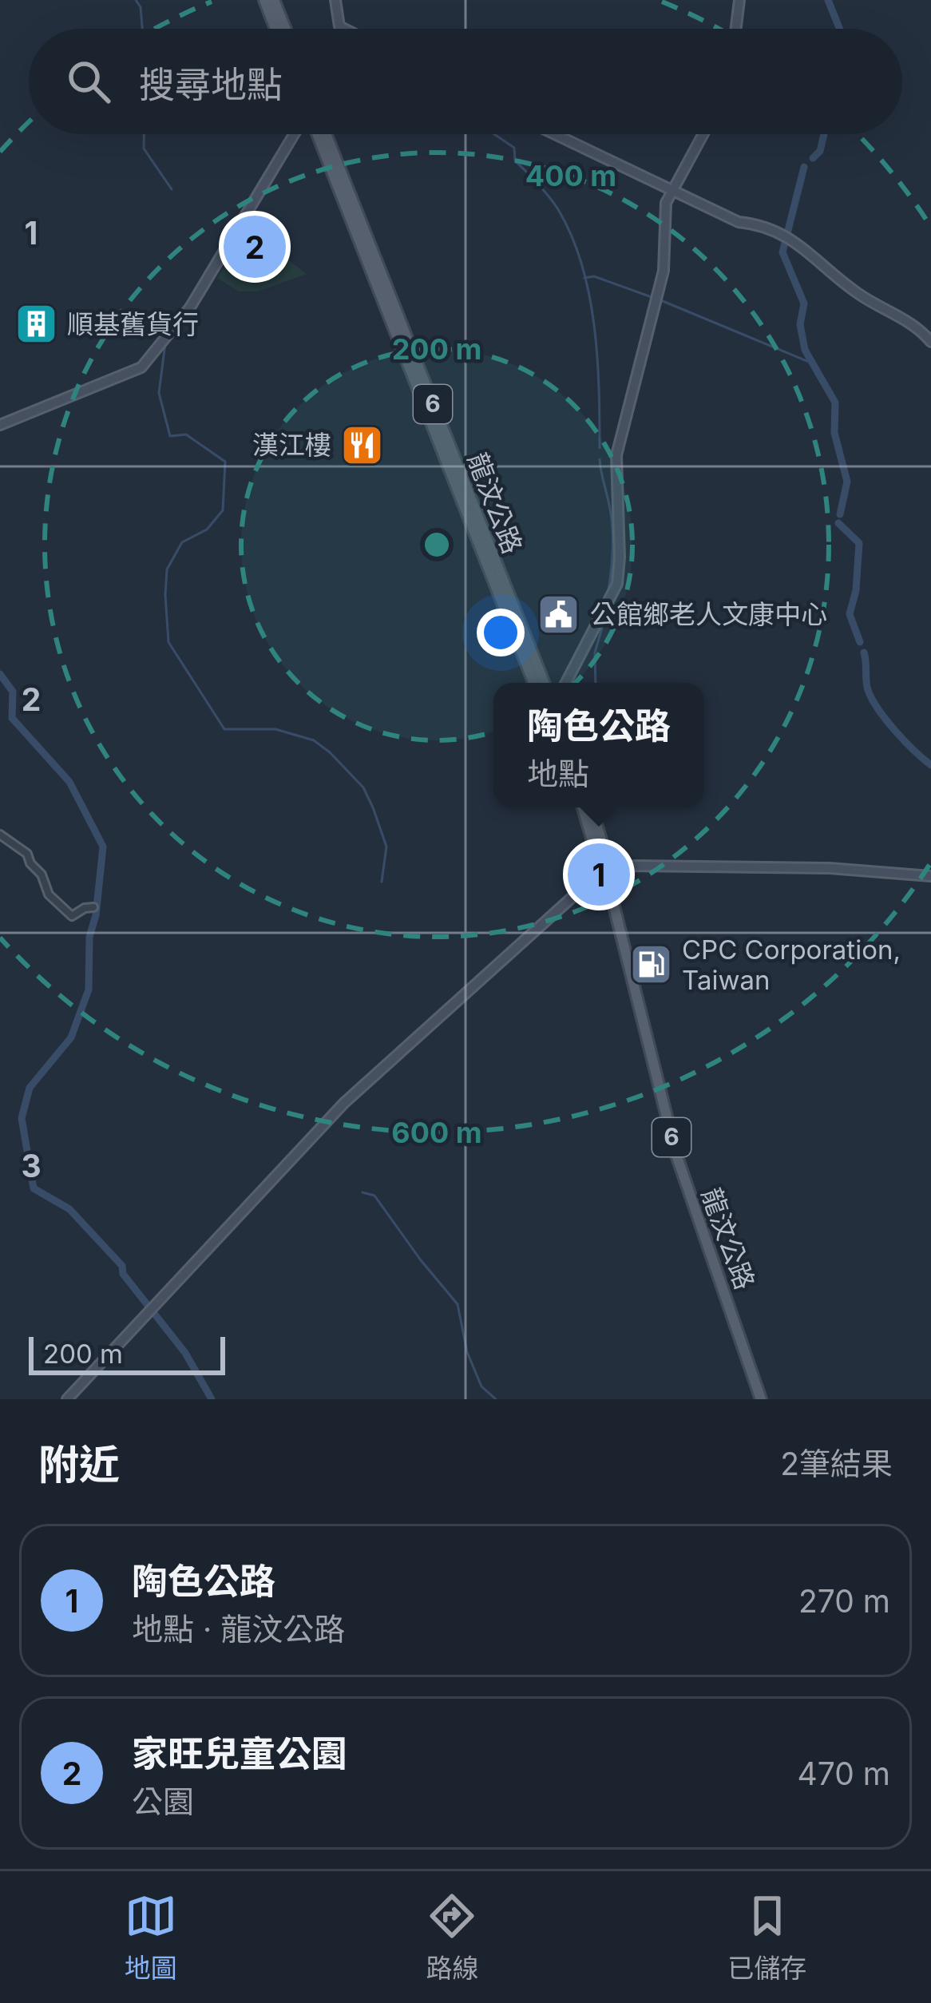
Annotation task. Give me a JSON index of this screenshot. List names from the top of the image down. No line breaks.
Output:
{"streets":{"main road":["6","龍汶公路"]},"places":{"building":["順基舊貨行"],"restaurant":["漢江樓"],"public building":["公館鄉老人文康中心"],"fuel station":["CPC Corporation, Taiwan"]},"scale_bar":"200 m","page":{"search":"搜尋地點","pins":["2","1"],"popup":["陶色公路","地點"],"scale":"200 m","heading":["附近","2筆結果"],"list":[{"mark":"1","name":"陶色公路","note":"地點 · 龍汶公路","value":"270 m"},{"mark":"2","name":"家旺兒童公園","note":"公園","value":"470 m"}],"nav":["地圖","路線","已儲存"]},"grid":{"rows":["1","2","3"]},"rings":["400 m","200 m","600 m"]}
